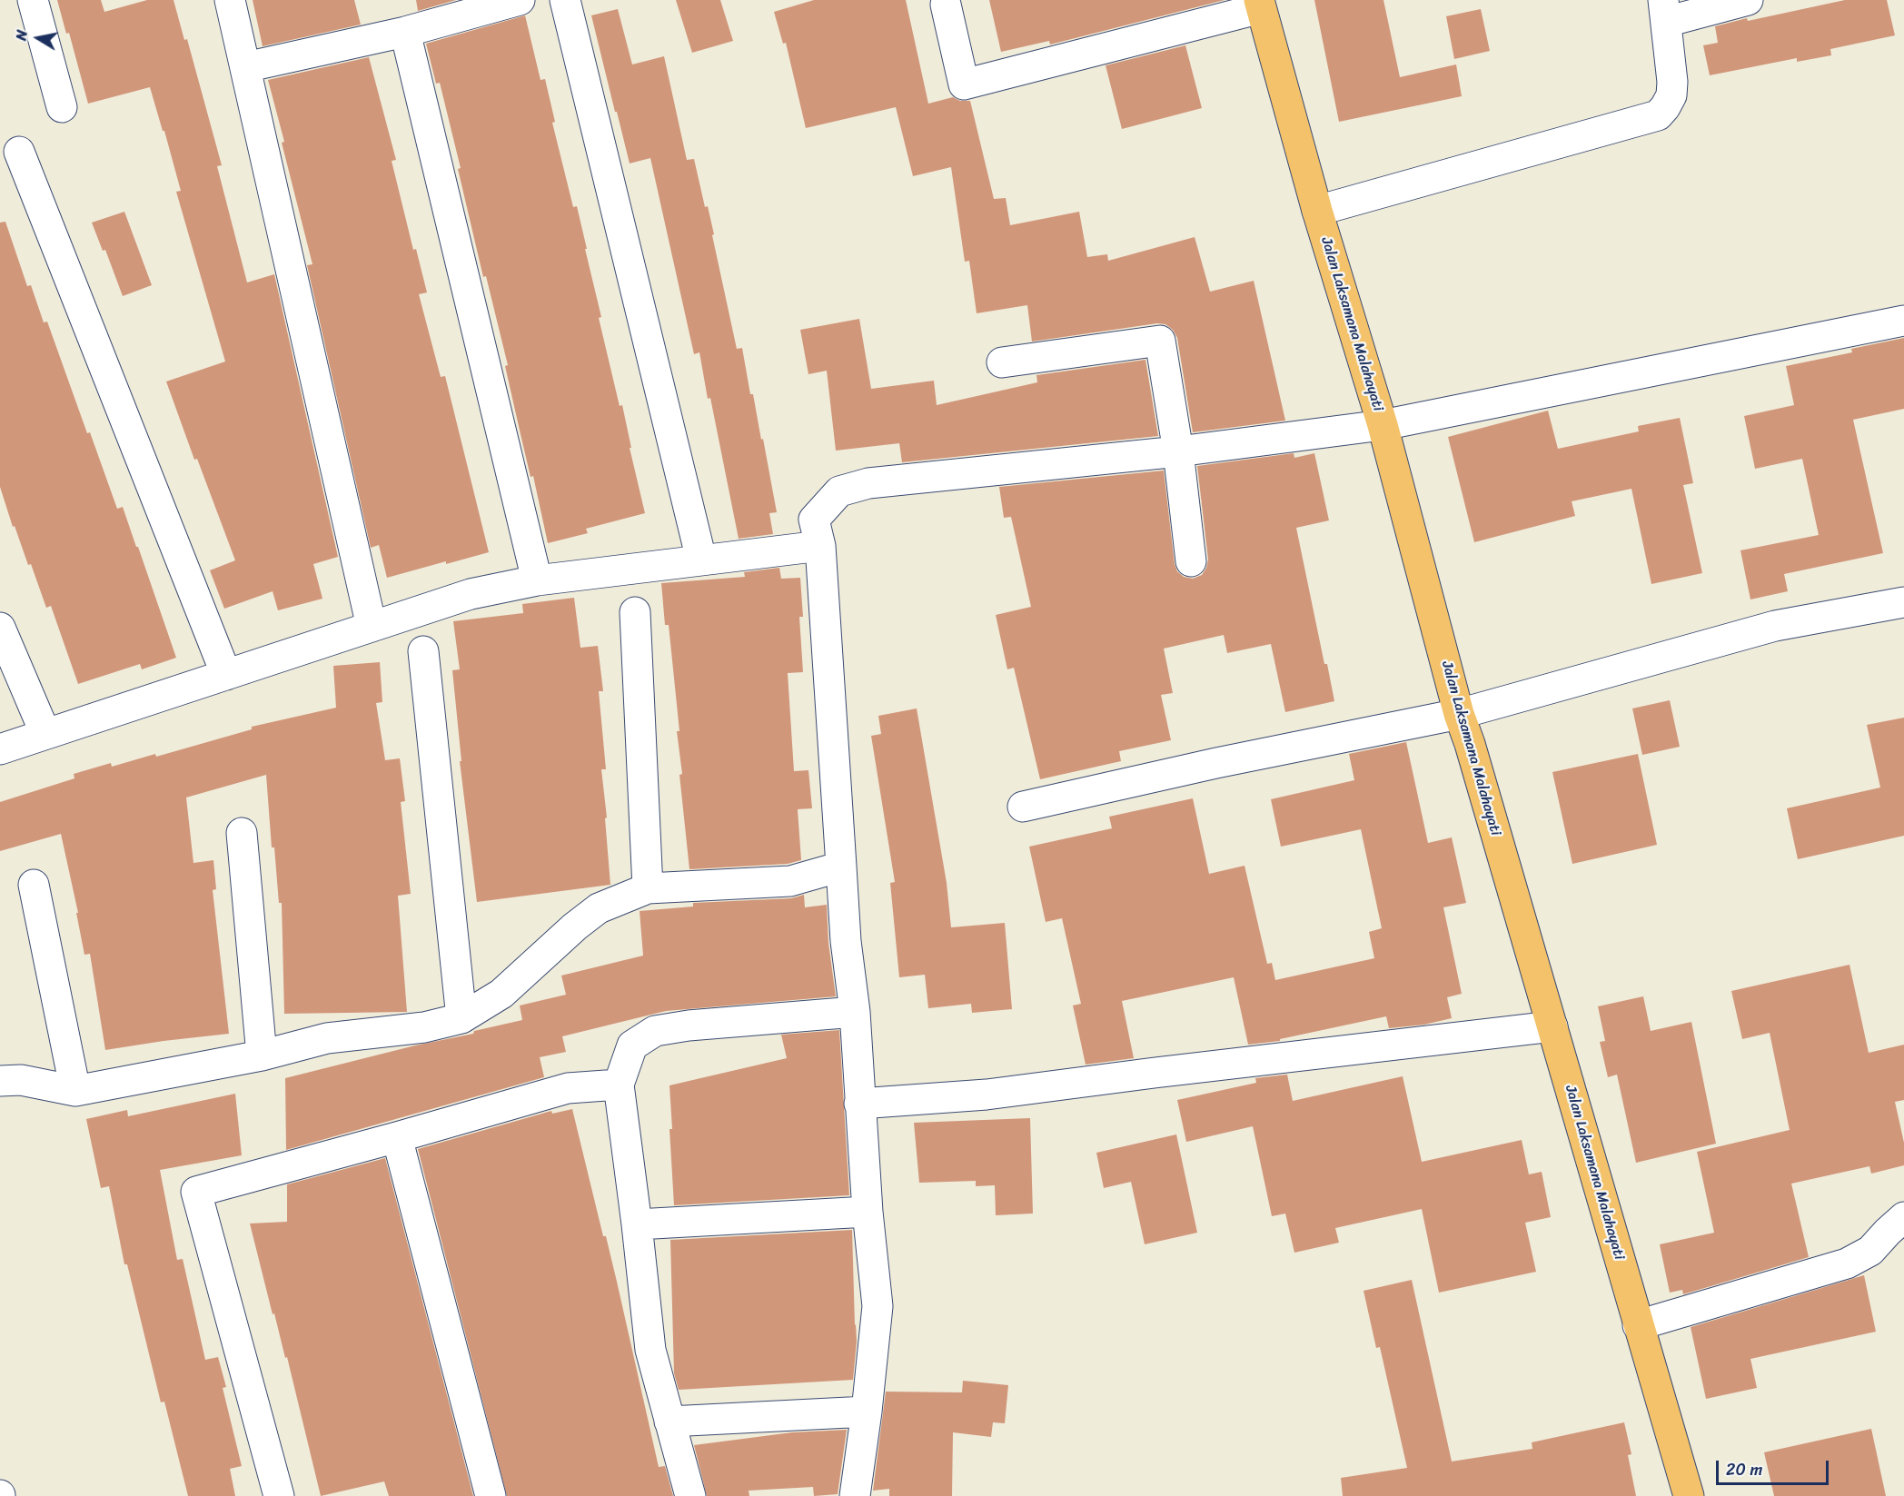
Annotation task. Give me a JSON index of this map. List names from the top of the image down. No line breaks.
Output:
{"streets":{"highway":["Jalan Laksamana Malahayati"]},"scale_bar":"20 m","north":"left"}
